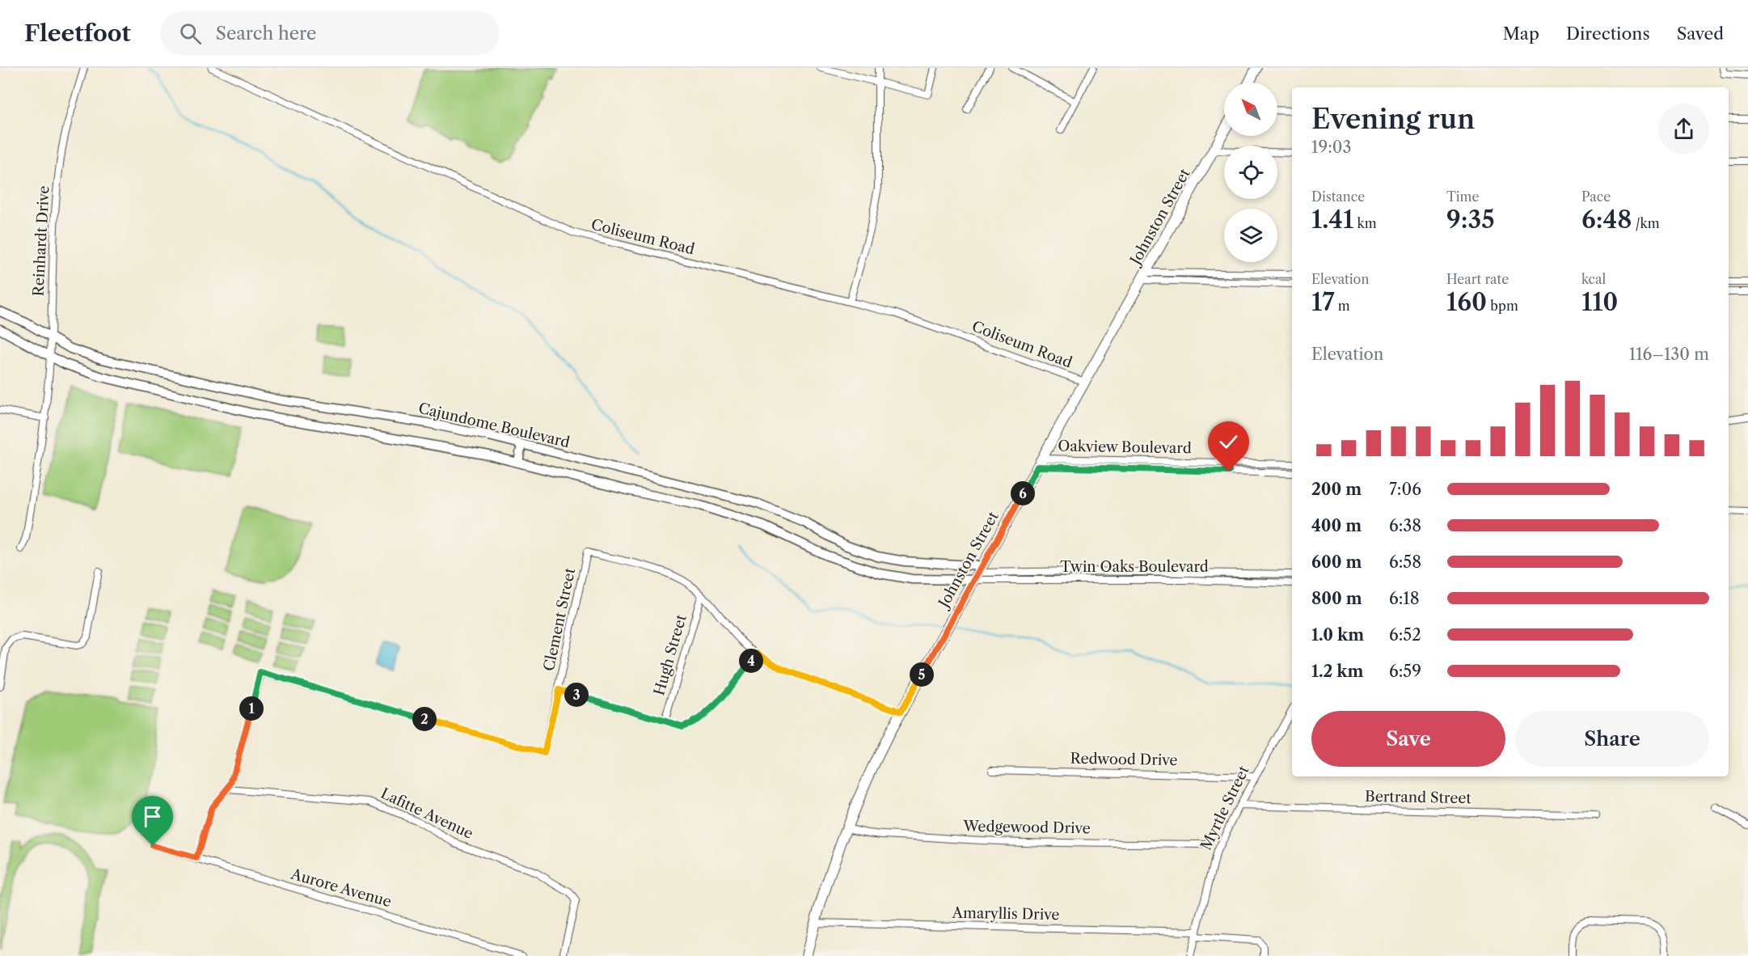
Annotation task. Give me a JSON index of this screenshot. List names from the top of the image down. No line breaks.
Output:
{"streets":{"main road":["Johnston Street"],"street":["Coliseum Road","Reinhardt Drive","Cajundome Boulevard","Oakview Boulevard","Twin Oaks Boulevard","Clement Street","Hugh Street","Redwood Drive","Bertrand Street","Myrtle Street","Lafitte Avenue","Wedgewood Drive","Aurore Avenue","Amaryllis Drive"]},"crossings":[["Johnston Street","Coliseum Road"],["Johnston Street","Cajundome Boulevard"],["Johnston Street","Oakview Boulevard"],["Johnston Street","Twin Oaks Boulevard"],["Johnston Street","Wedgewood Drive"],["Johnston Street","Amaryllis Drive"],["Reinhardt Drive","Cajundome Boulevard"],["Cajundome Boulevard","Twin Oaks Boulevard"],["Clement Street","Hugh Street"],["Clement Street","Lafitte Avenue"],["Redwood Drive","Myrtle Street"],["Bertrand Street","Myrtle Street"],["Myrtle Street","Amaryllis Drive"]],"north":"top left","page":{"header":"Fleetfoot","search":"Search here","nav":["Map","Directions","Saved"],"heading":["Evening run","19:03"],"stats":[["Distance","1.41 km"],["Time","9:35"],["Pace","6:48 /km"],["Elevation","17 m"],["Heart rate","160 bpm"],["kcal","110"]],"chart":["Elevation","116–130 m"],"list":[{"name":"200 m","note":"7:06"},{"name":"400 m","note":"6:38"},{"name":"600 m","note":"6:58"},{"name":"800 m","note":"6:18"},{"name":"1.0 km","note":"6:52"},{"name":"1.2 km","note":"6:59"}],"pins":["6","4","5","3","1","2"],"buttons":["Save","Share"]}}
